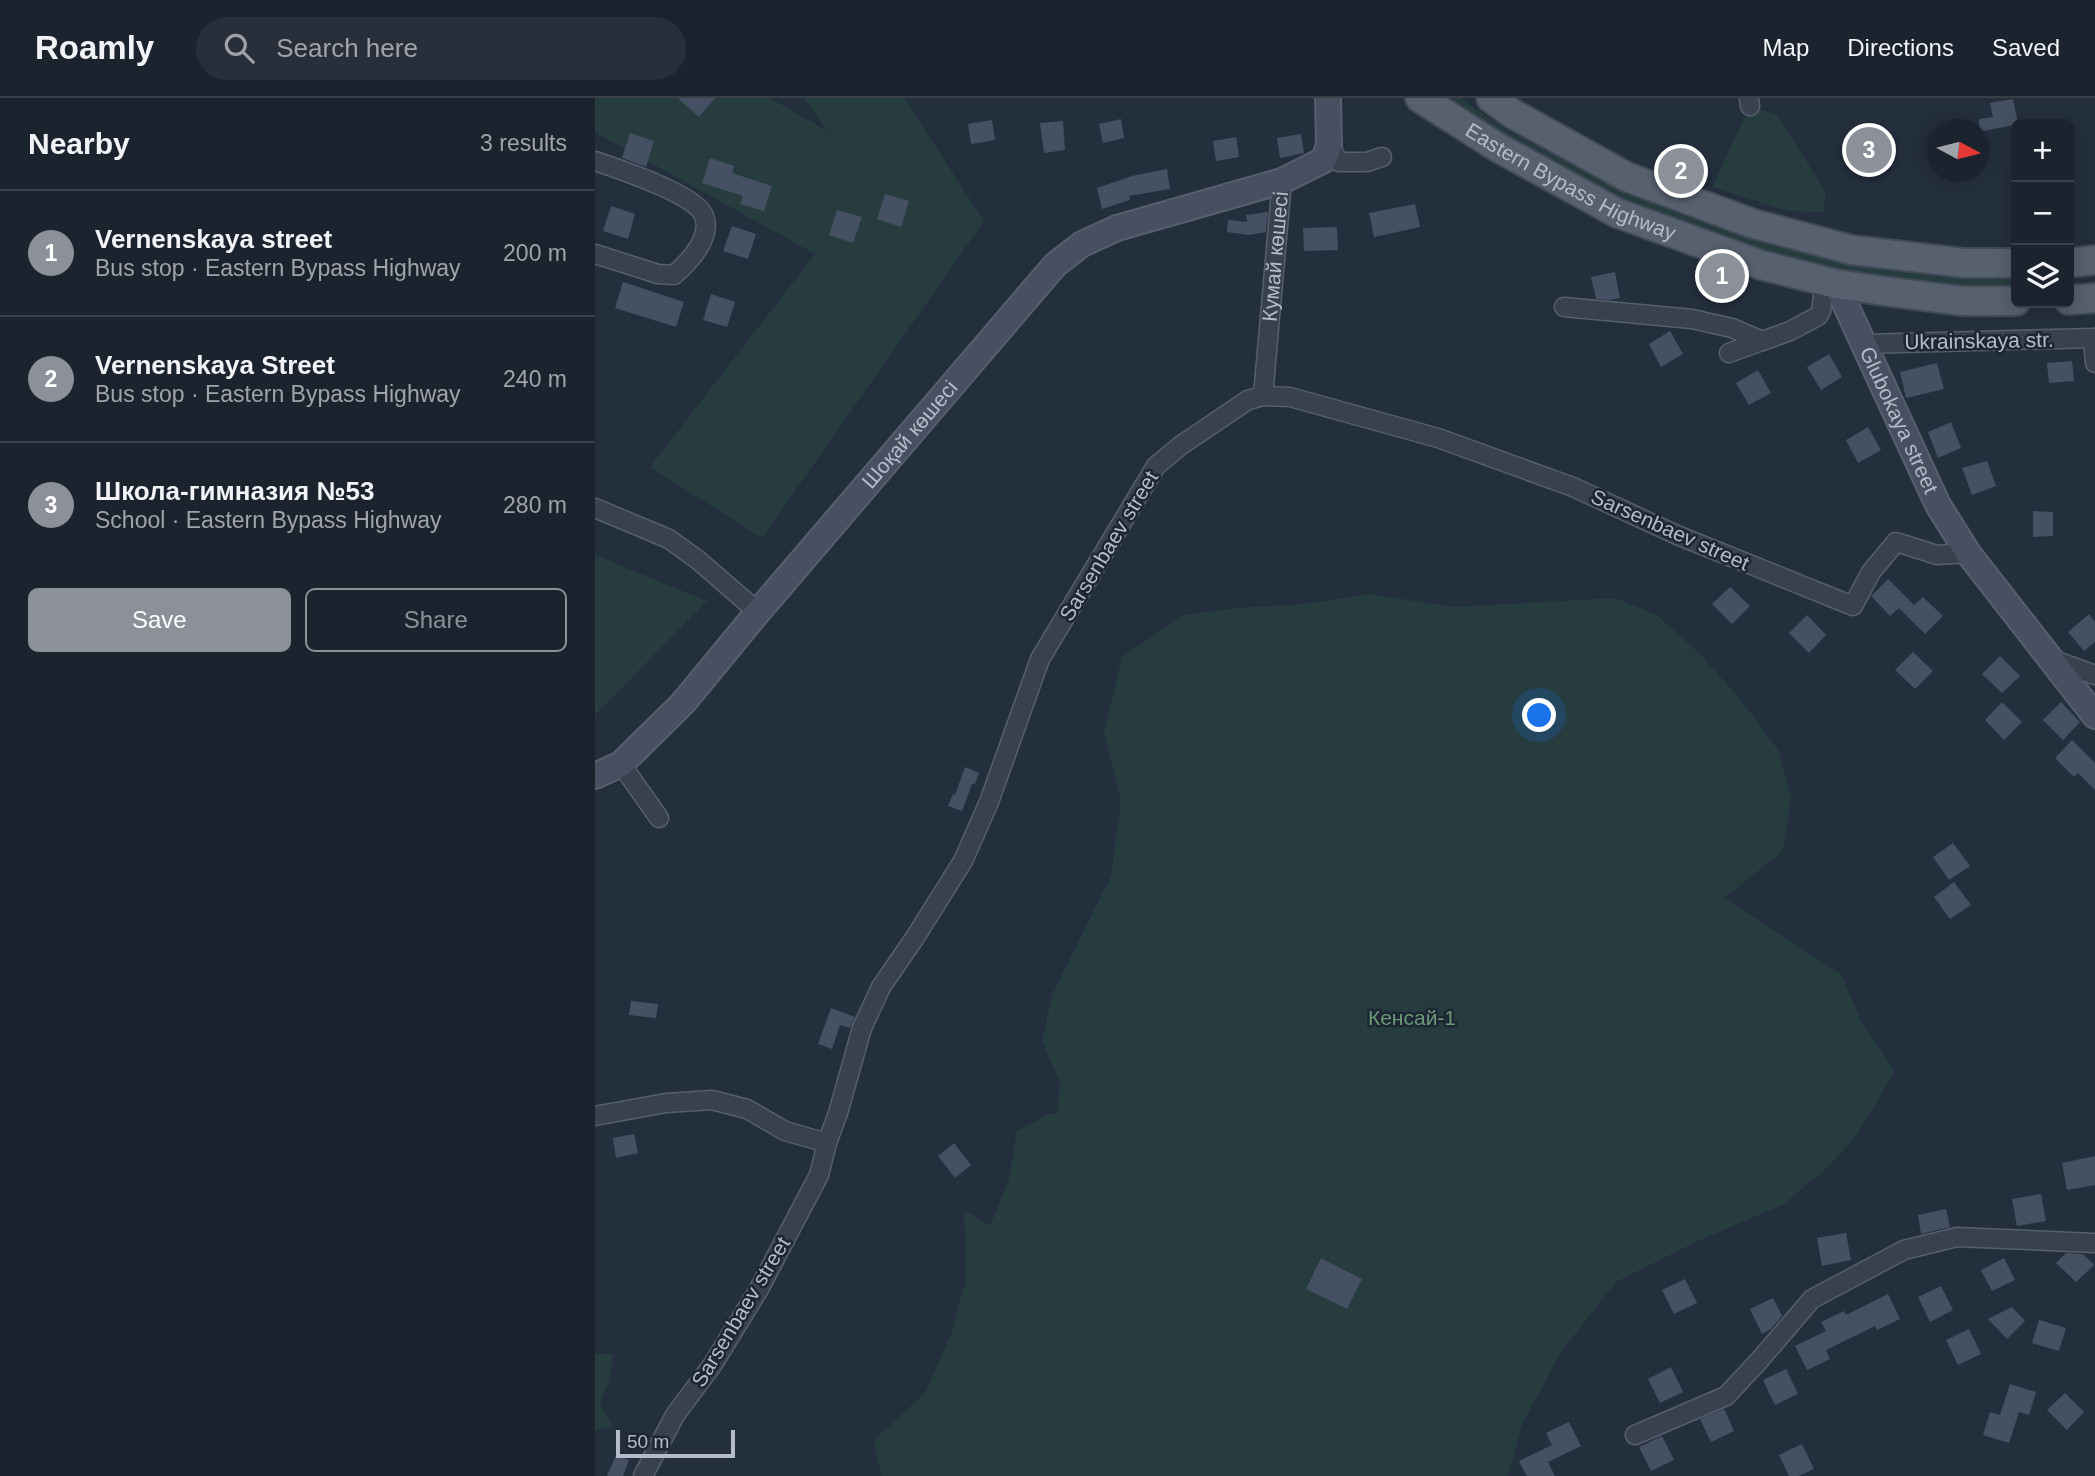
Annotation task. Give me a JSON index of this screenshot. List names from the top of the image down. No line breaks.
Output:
{"streets":{"main road":["Eastern Bypass Highway"],"street":["Кумай көшесі","Ukrainskaya str.","Glubokaya street","Шоқай көшесі","Sarsenbaev street"]},"crossings":[["Eastern Bypass Highway","Glubokaya street"],["Кумай көшесі","Шоқай көшесі"],["Кумай көшесі","Sarsenbaev street"],["Ukrainskaya str.","Glubokaya street"],["Glubokaya street","Sarsenbaev street"]],"parks":["Кенсай-1"],"scale_bar":"50 m","north":"right","page":{"header":"Roamly","search":"Search here","nav":["Map","Directions","Saved"],"heading":["Nearby","3 results"],"map_buttons":["+","−"],"pins":["3","2","1"],"list":[{"mark":"1","name":"Vernenskaya street","note":"Bus stop · Eastern Bypass Highway","value":"200 m"},{"mark":"2","name":"Vernenskaya Street","note":"Bus stop · Eastern Bypass Highway","value":"240 m"},{"mark":"3","name":"Школа-гимназия №53","note":"School · Eastern Bypass Highway","value":"280 m"}],"buttons":["Save","Share"],"scale":"50 m"}}
